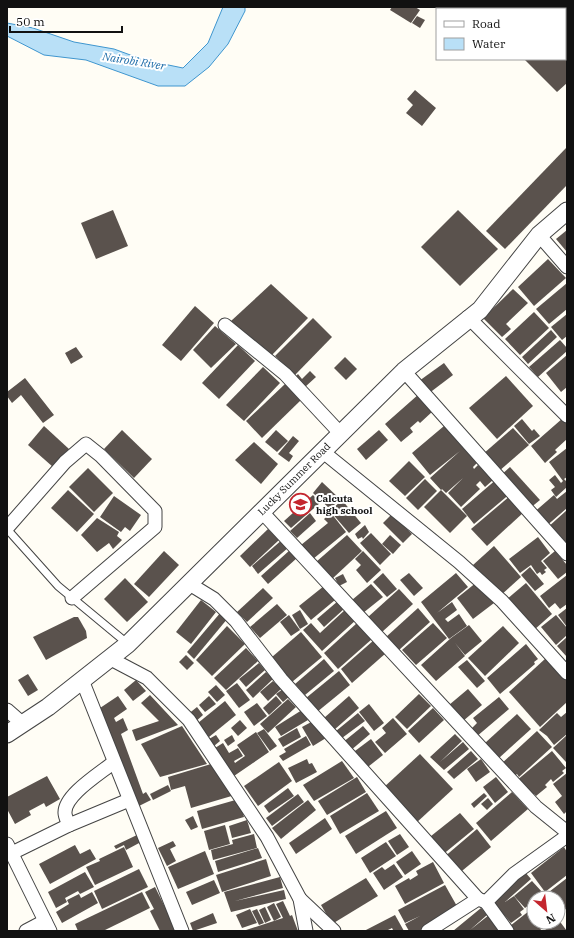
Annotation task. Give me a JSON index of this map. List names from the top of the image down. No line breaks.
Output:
{"streets":{"street":["Lucky Summer Road"]},"water":["Nairobi River"],"places":{"school or university":["Calcuta high school"]},"legend":["Road","Water"],"scale_bar":"50 m","north":"bottom right"}
